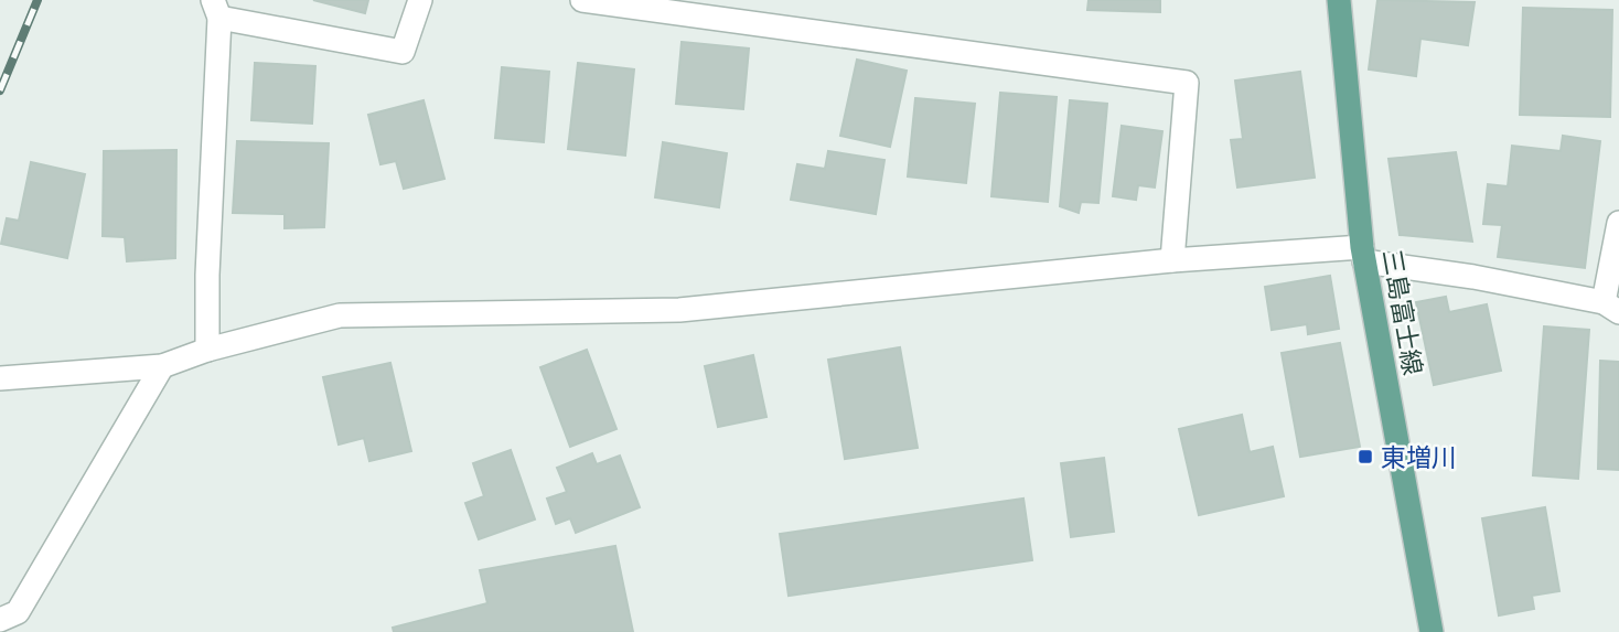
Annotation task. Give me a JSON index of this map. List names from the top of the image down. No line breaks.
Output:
{"streets":{"main road":["三島富士線"]},"places":{"transit":["東増川"]}}
